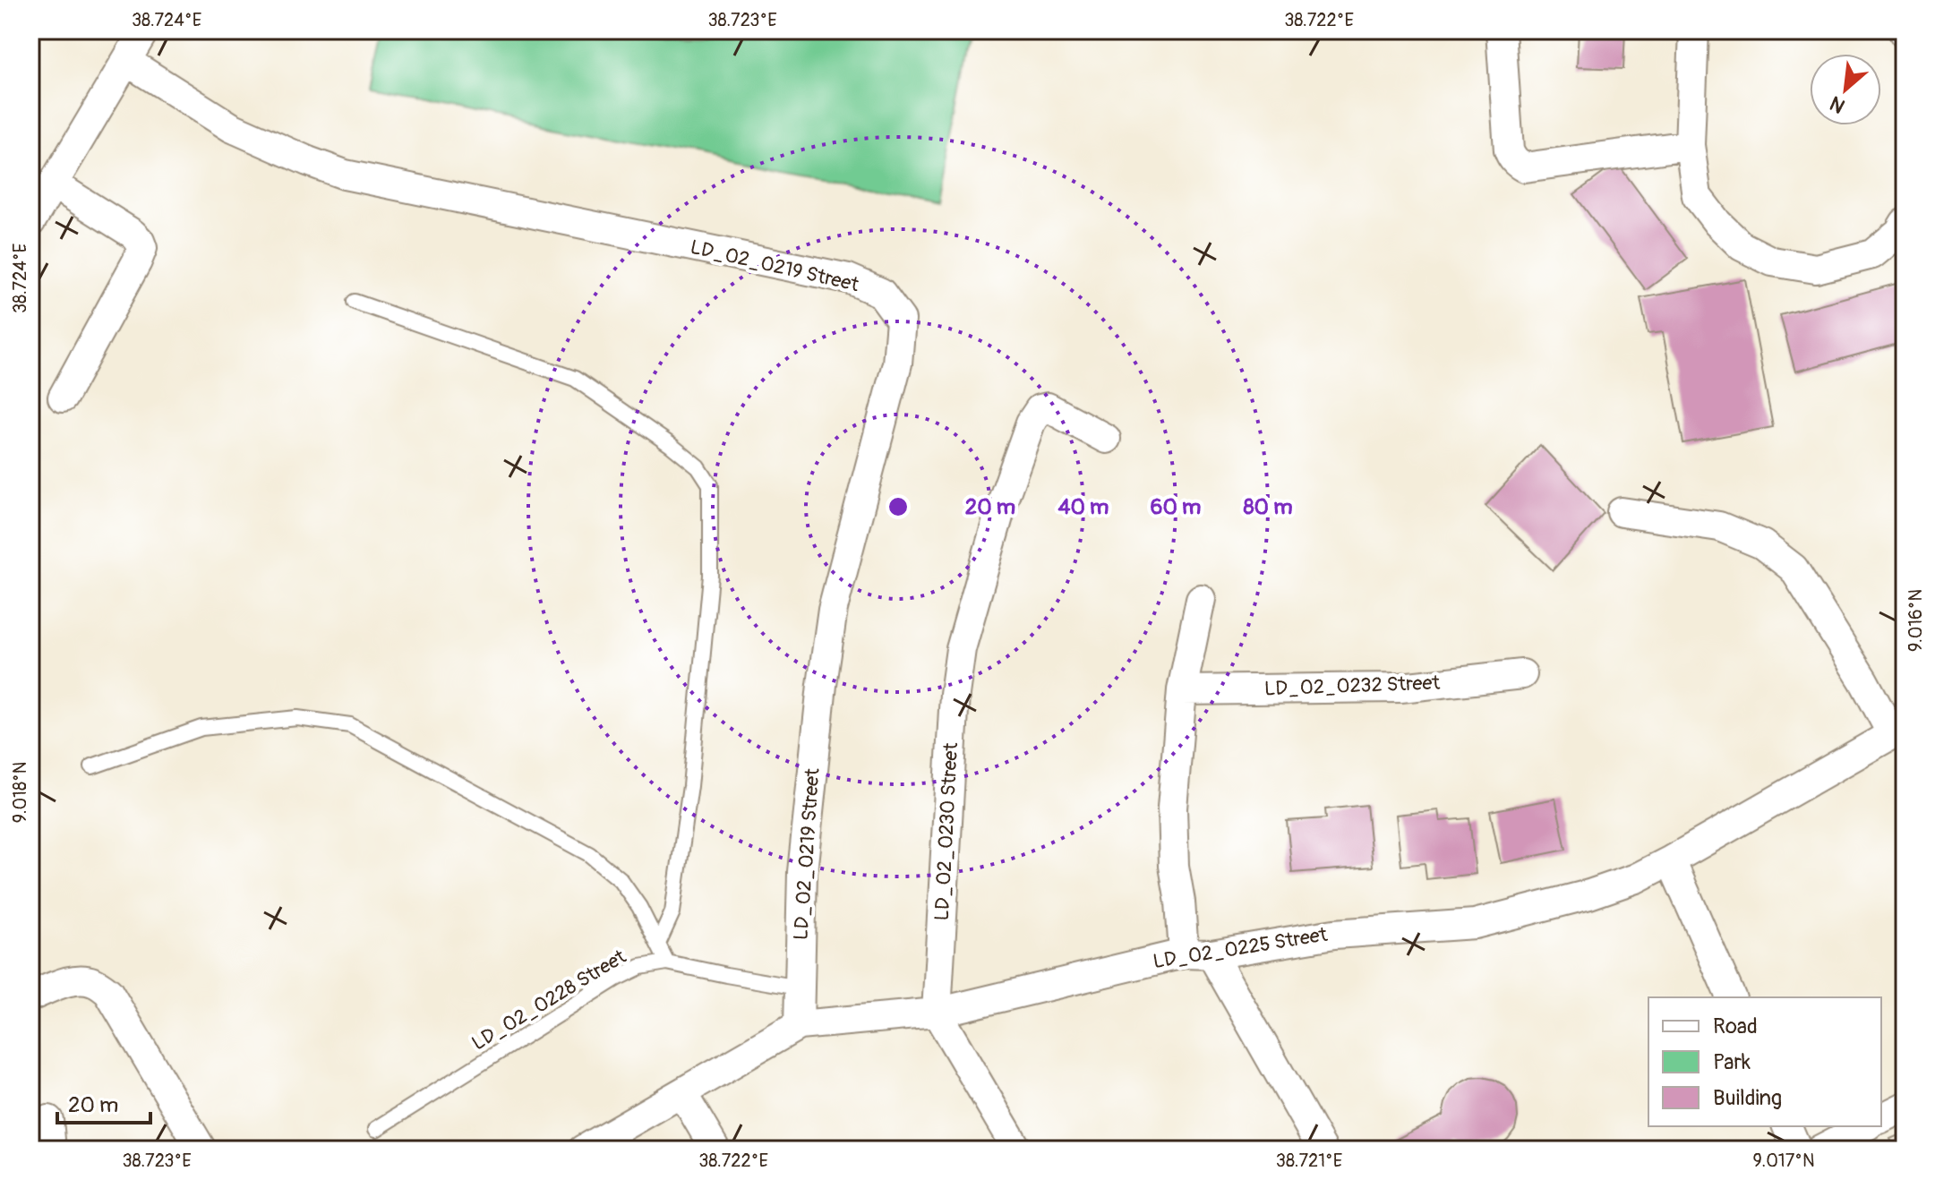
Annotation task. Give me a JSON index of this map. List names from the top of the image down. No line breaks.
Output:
{"streets":{"street":["LD_02_0219 Street","LD_02_0232 Street","LD_02_0230 Street","LD_02_0225 Street"],"lane":["LD_02_0228 Street"]},"crossings":[["LD_02_0219 Street","LD_02_0225 Street"],["LD_02_0219 Street","LD_02_0228 Street"],["LD_02_0230 Street","LD_02_0225 Street"]],"legend":["Road","Park","Building"],"scale_bar":"20 m","north":"bottom left","coordinates":["38.724°E","38.723°E","38.722°E","9.016°N","9.018°N","38.721°E","9.017°N"],"rings":["20 m","40 m","60 m","80 m"]}
